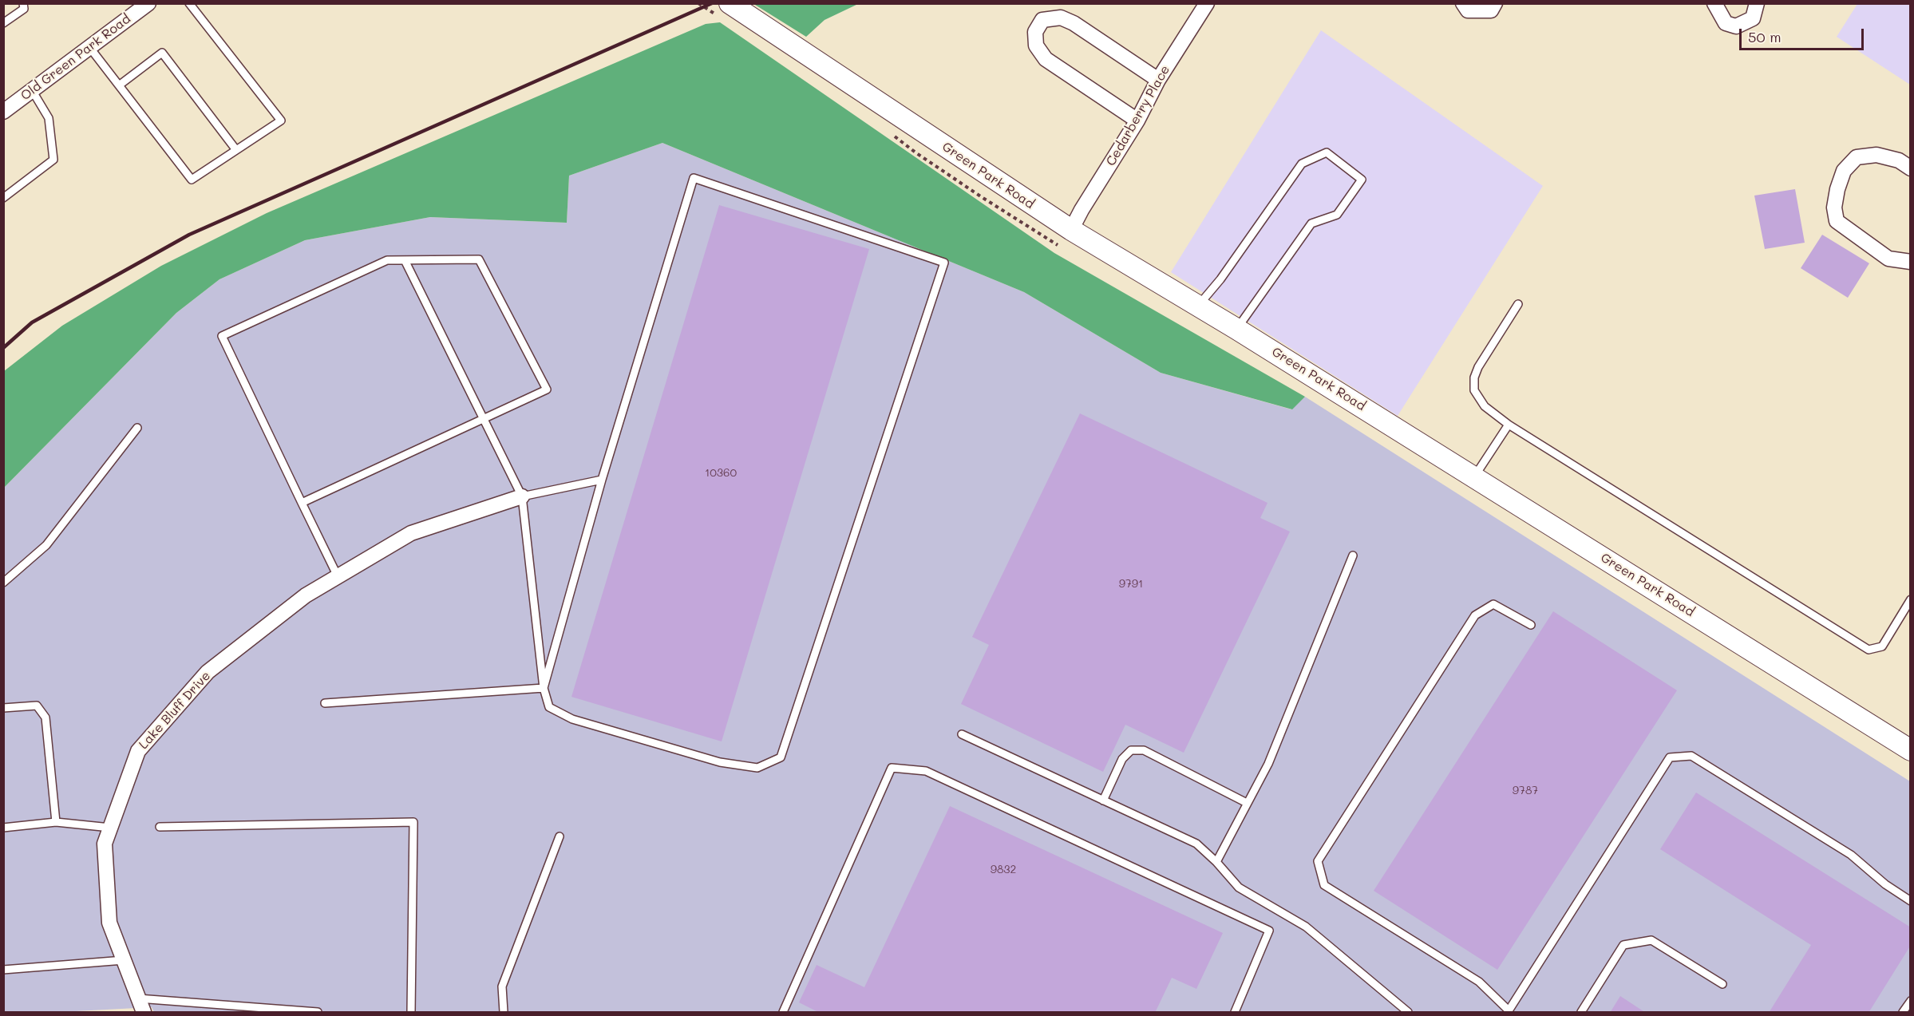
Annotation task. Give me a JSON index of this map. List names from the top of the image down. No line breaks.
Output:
{"streets":{"street":["Old Green Park Road","Cedarberry Place","Green Park Road","Lake Bluff Drive"]},"crossings":[["Cedarberry Place","Green Park Road"]],"house_numbers":["10360","9791","9787","9832"],"scale_bar":"50 m"}
